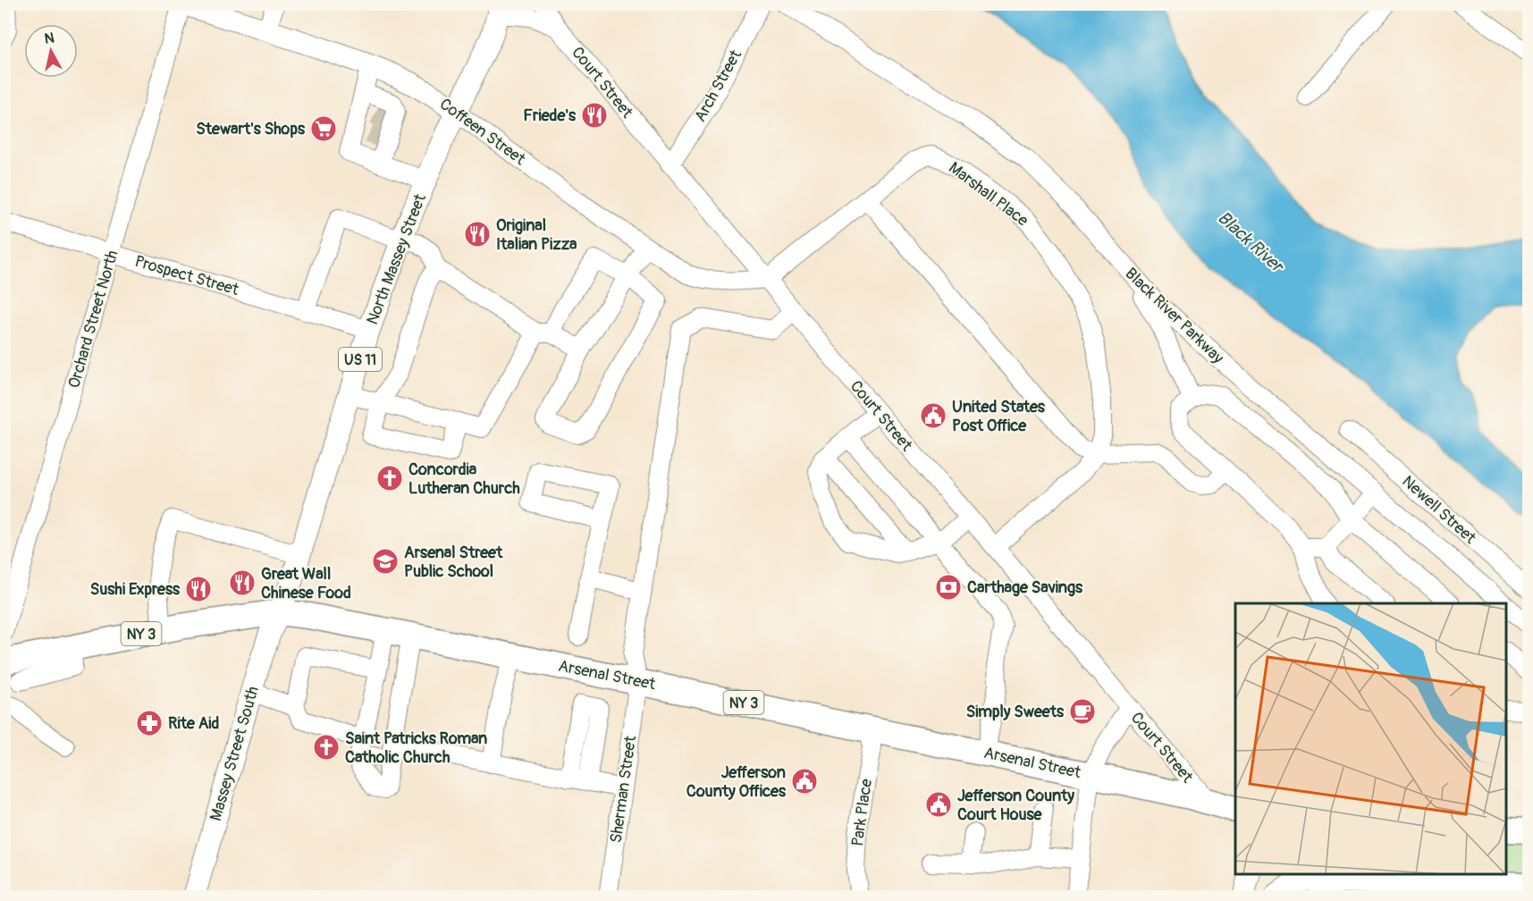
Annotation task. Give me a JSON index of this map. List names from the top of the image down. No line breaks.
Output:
{"streets":{"highway":["NY 3","Arsenal Street"],"main road":["Coffeen Street","North Massey Street","US 11","Massey Street South"],"street":["Court Street","Arch Street","Marshall Place","Prospect Street","Black River Parkway","Orchard Street North","Newell Street","Sherman Street","Park Place"]},"crossings":[["Court Street","Arch Street"],["Court Street","Coffeen Street"],["Court Street","Marshall Place"],["Court Street","NY 3"],["Court Street","Arsenal Street"],["Court Street","Sherman Street"],["Coffeen Street","Marshall Place"],["Coffeen Street","North Massey Street"],["Coffeen Street","Orchard Street North"],["North Massey Street","Prospect Street"],["North Massey Street","Arsenal Street"],["North Massey Street","Massey Street South"],["Prospect Street","Orchard Street North"],["NY 3","Arsenal Street"],["Arsenal Street","Massey Street South"],["Arsenal Street","Sherman Street"],["Arsenal Street","Park Place"]],"water":["Black River"],"places":{"restaurant":["Friede's","Original Italian Pizza","Great Wall Chinese Food","Sushi Express"],"supermarket":["Stewart's Shops"],"public building":["United States Post Office","Jefferson County Offices","Jefferson County Court House"],"church":["Concordia Lutheran Church","Saint Patricks Roman Catholic Church"],"school or university":["Arsenal Street Public School"],"bank":["Carthage Savings"],"cafe":["Simply Sweets"],"pharmacy":["Rite Aid"]},"north":"top"}
